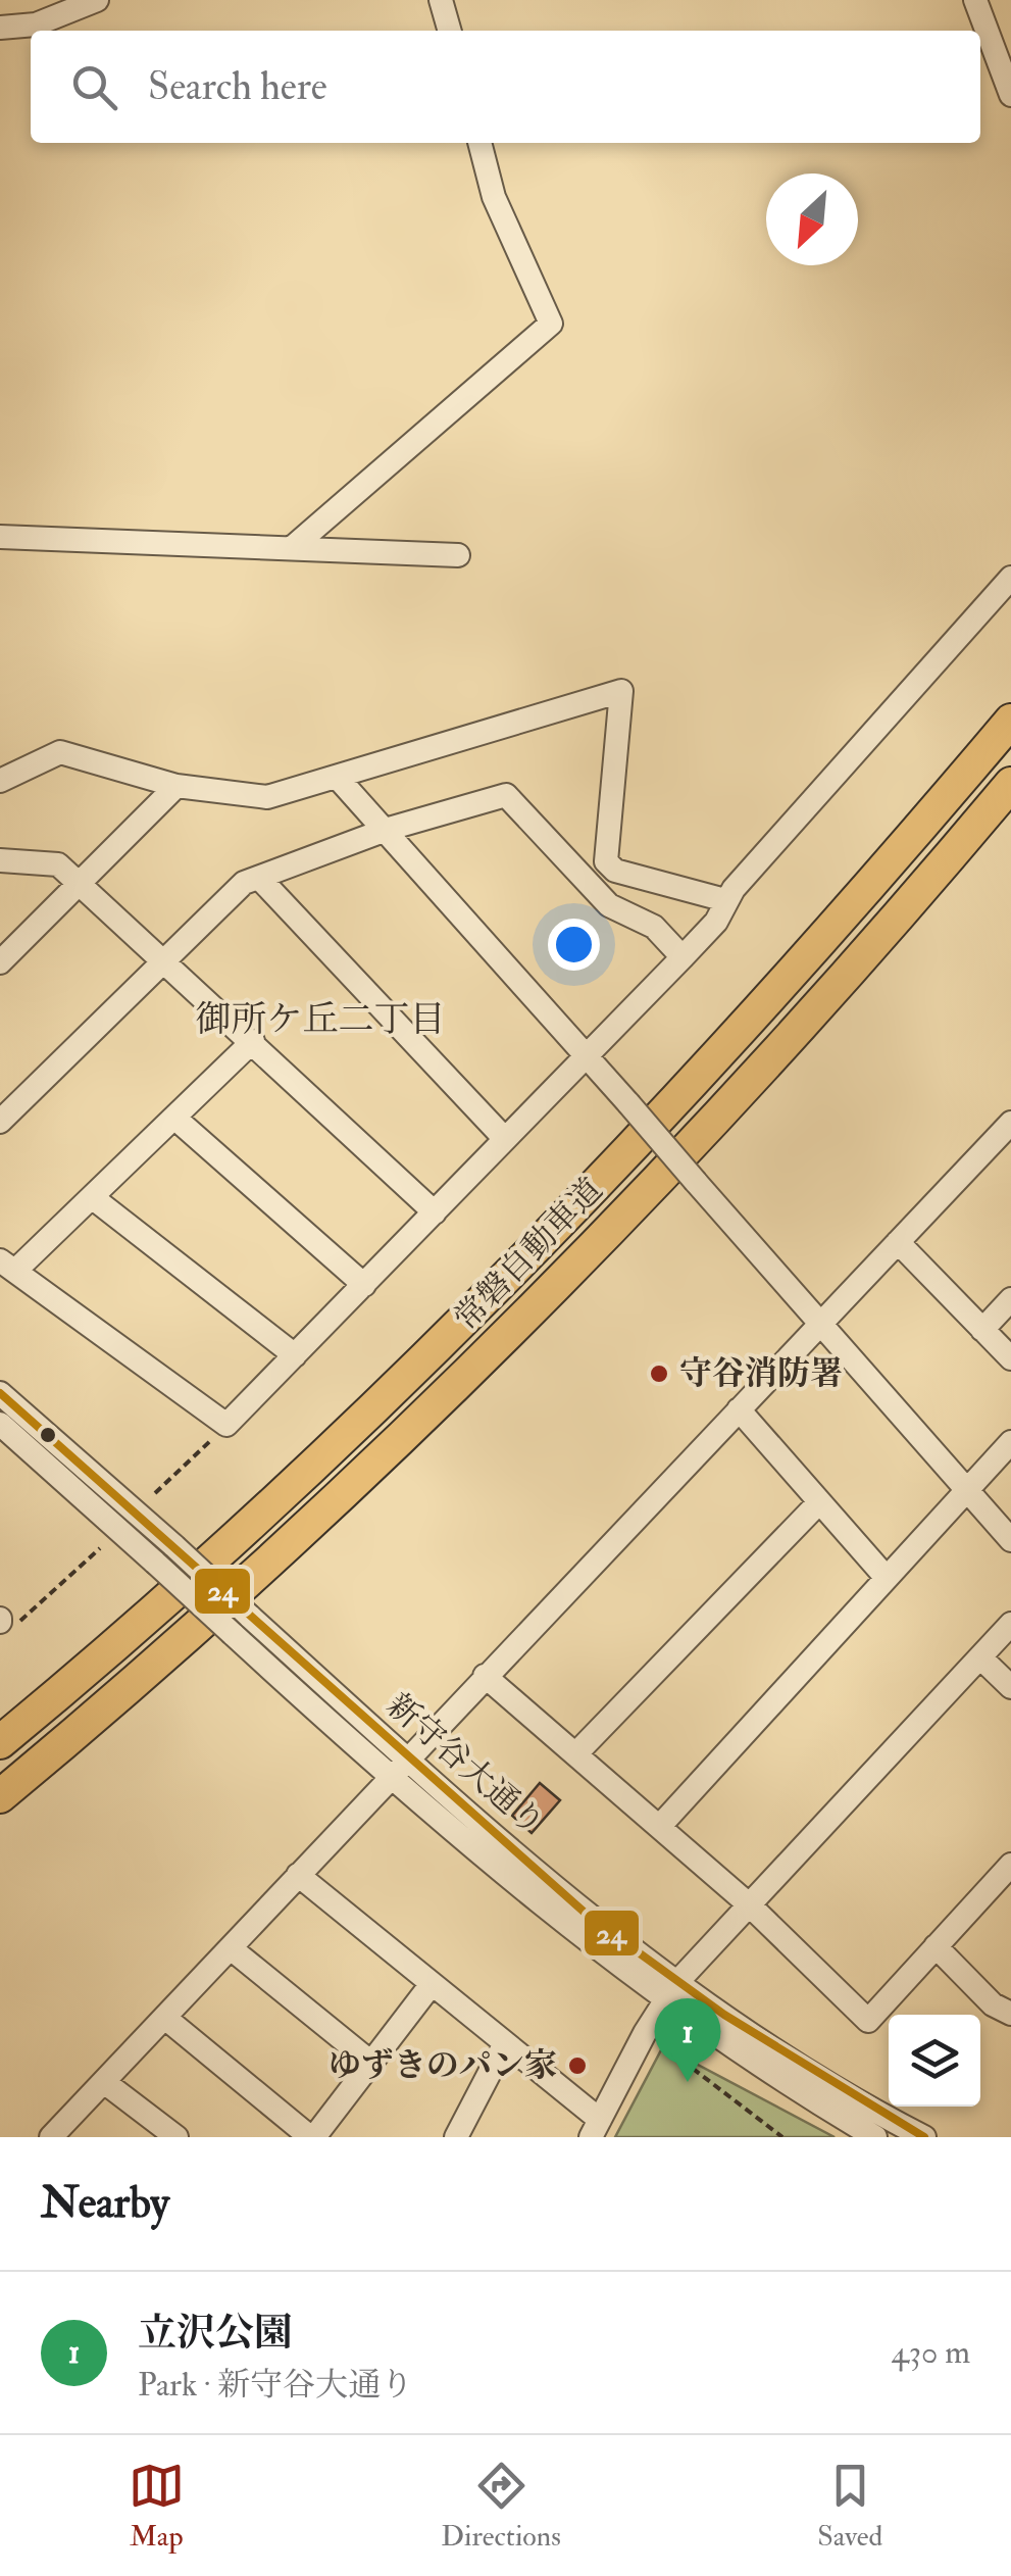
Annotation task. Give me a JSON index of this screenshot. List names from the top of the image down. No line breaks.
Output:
{"streets":{"highway":["常磐自動車道"],"street":["新守谷大通り"]},"crossings":[["常磐自動車道","新守谷大通り"]],"districts":["御所ケ丘二丁目"],"places":["守谷消防署","ゆずきのパン家"],"lines":["transit line 24"],"north":"bottom left","page":{"search":"Search here","pins":"1","heading":"Nearby","list":[{"mark":"1","name":"立沢公園","note":"Park · 新守谷大通り","value":"430 m"}],"nav":["Map","Directions","Saved"]}}
